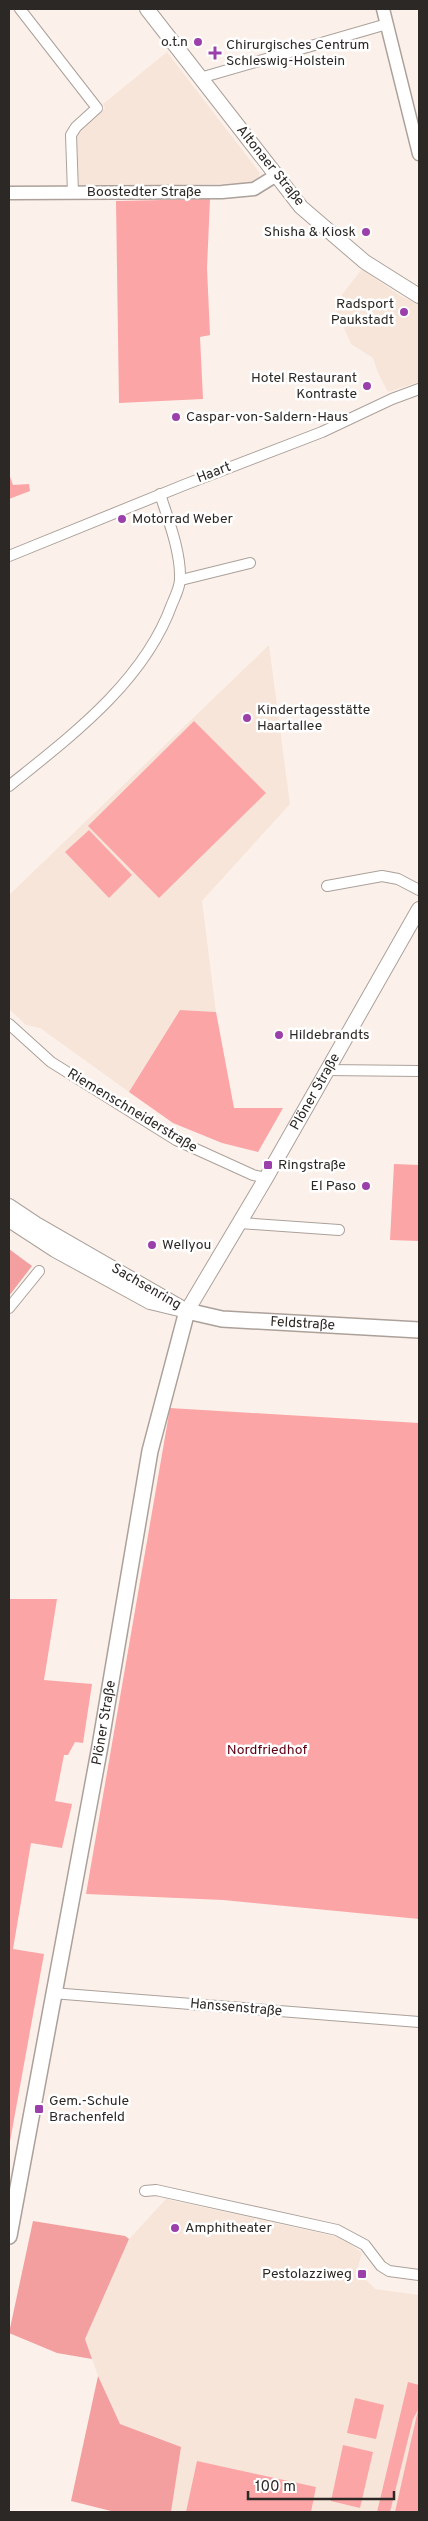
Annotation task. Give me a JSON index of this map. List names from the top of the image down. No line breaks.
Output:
{"streets":{"main road":["Altonaer Straße","Plöner Straße","Sachsenring","Feldstraße"],"street":["Boostedter Straße","Haart","Riemenschneiderstraße","Hanssenstraße"]},"crossings":[["Altonaer Straße","Boostedter Straße"],["Plöner Straße","Riemenschneiderstraße"],["Plöner Straße","Sachsenring"],["Plöner Straße","Feldstraße"],["Plöner Straße","Hanssenstraße"],["Sachsenring","Feldstraße"]],"parks":["Nordfriedhof"],"places":{"other":["o.t.n","Shisha & Kiosk","Radsport Paukstadt","Hotel Restaurant Kontraste","Caspar-von-Saldern-Haus","Motorrad Weber","Kindertagesstätte Haartallee","Hildebrandts","El Paso","Wellyou","Amphitheater"],"health":["Chirurgisches Centrum Schleswig-Holstein"],"transit":["Ringstraße","Gem.-Schule Brachenfeld","Pestolazziweg"]},"scale_bar":"100 m"}
